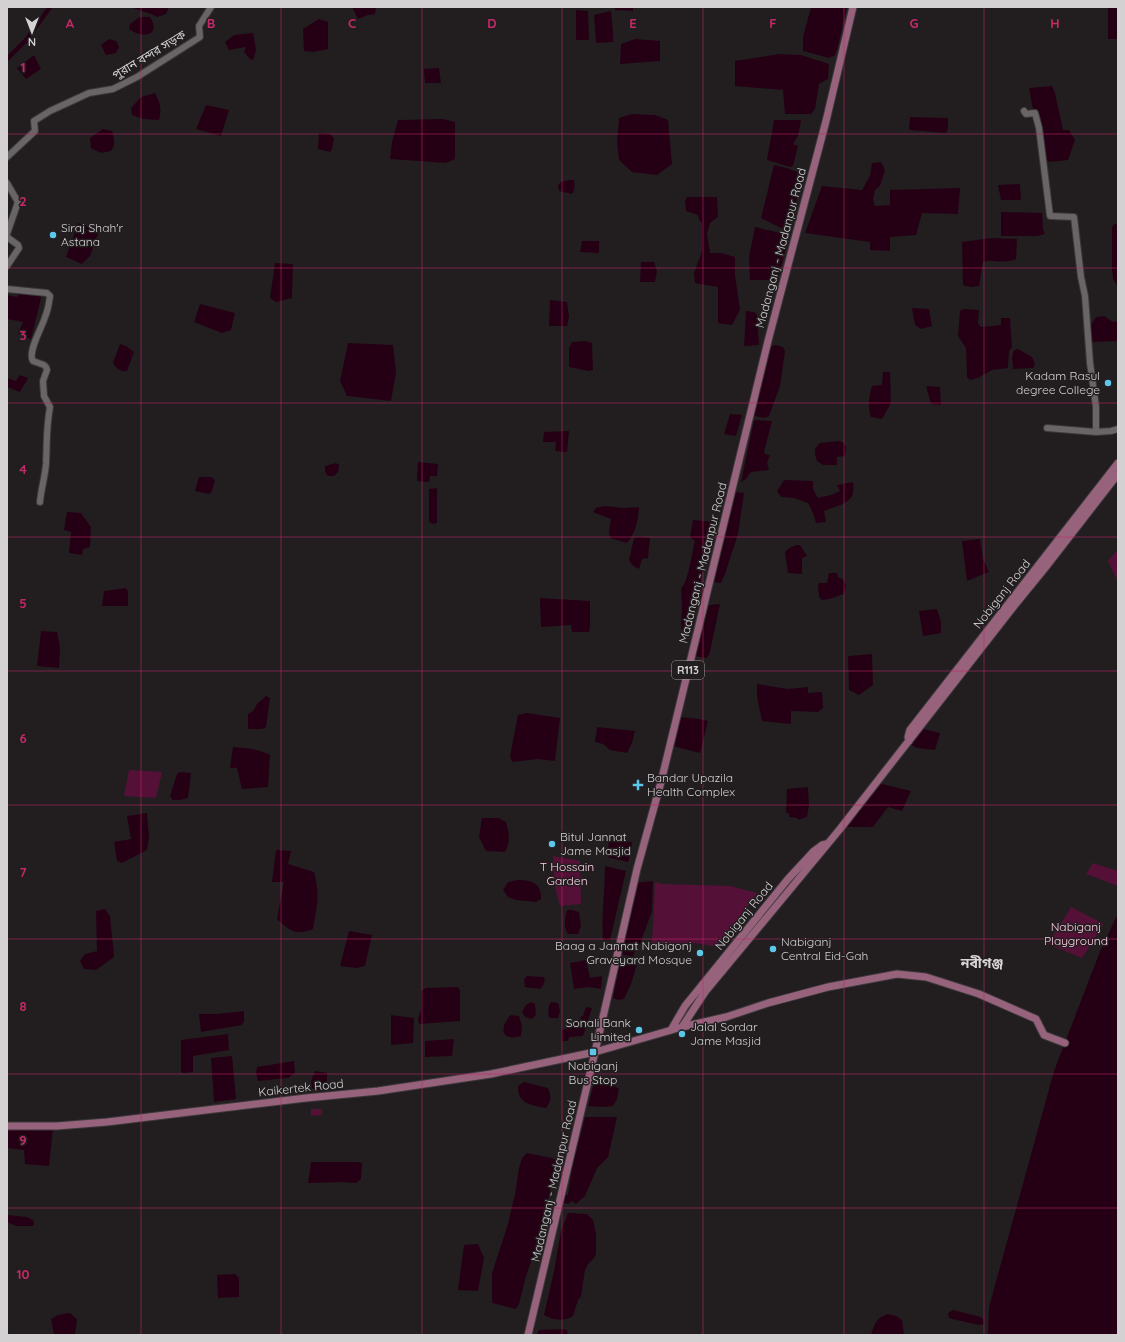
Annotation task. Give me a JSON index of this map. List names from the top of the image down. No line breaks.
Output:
{"streets":{"main road":["Madanganj - Madanpur Road","Nobiganj Road","R113","Kaikertek Road"],"street":["পুরান বন্দর সড়ক"]},"crossings":[["Madanganj - Madanpur Road","Kaikertek Road"],["Nobiganj Road","Kaikertek Road"]],"districts":["নবীগঞ্জ"],"parks":["T Hossain Garden","Nabiganj Playground"],"places":{"other":["Siraj Shah'r Astana","Kadam Rasul degree College","Bitul Jannat Jame Masjid","Nabiganj Central Eid-Gah","Baag a Jannat Nabigonj Graveyard Mosque","Sonali Bank Limited","Jalal Sordar Jame Masjid"],"health":["Bandar Upazila Health Complex"],"transit":["Nobiganj Bus Stop"]},"north":"bottom","grid":{"columns":["A","B","C","D","E","F","G","H"],"rows":["1","2","3","4","5","6","7","8","9","10"]}}
